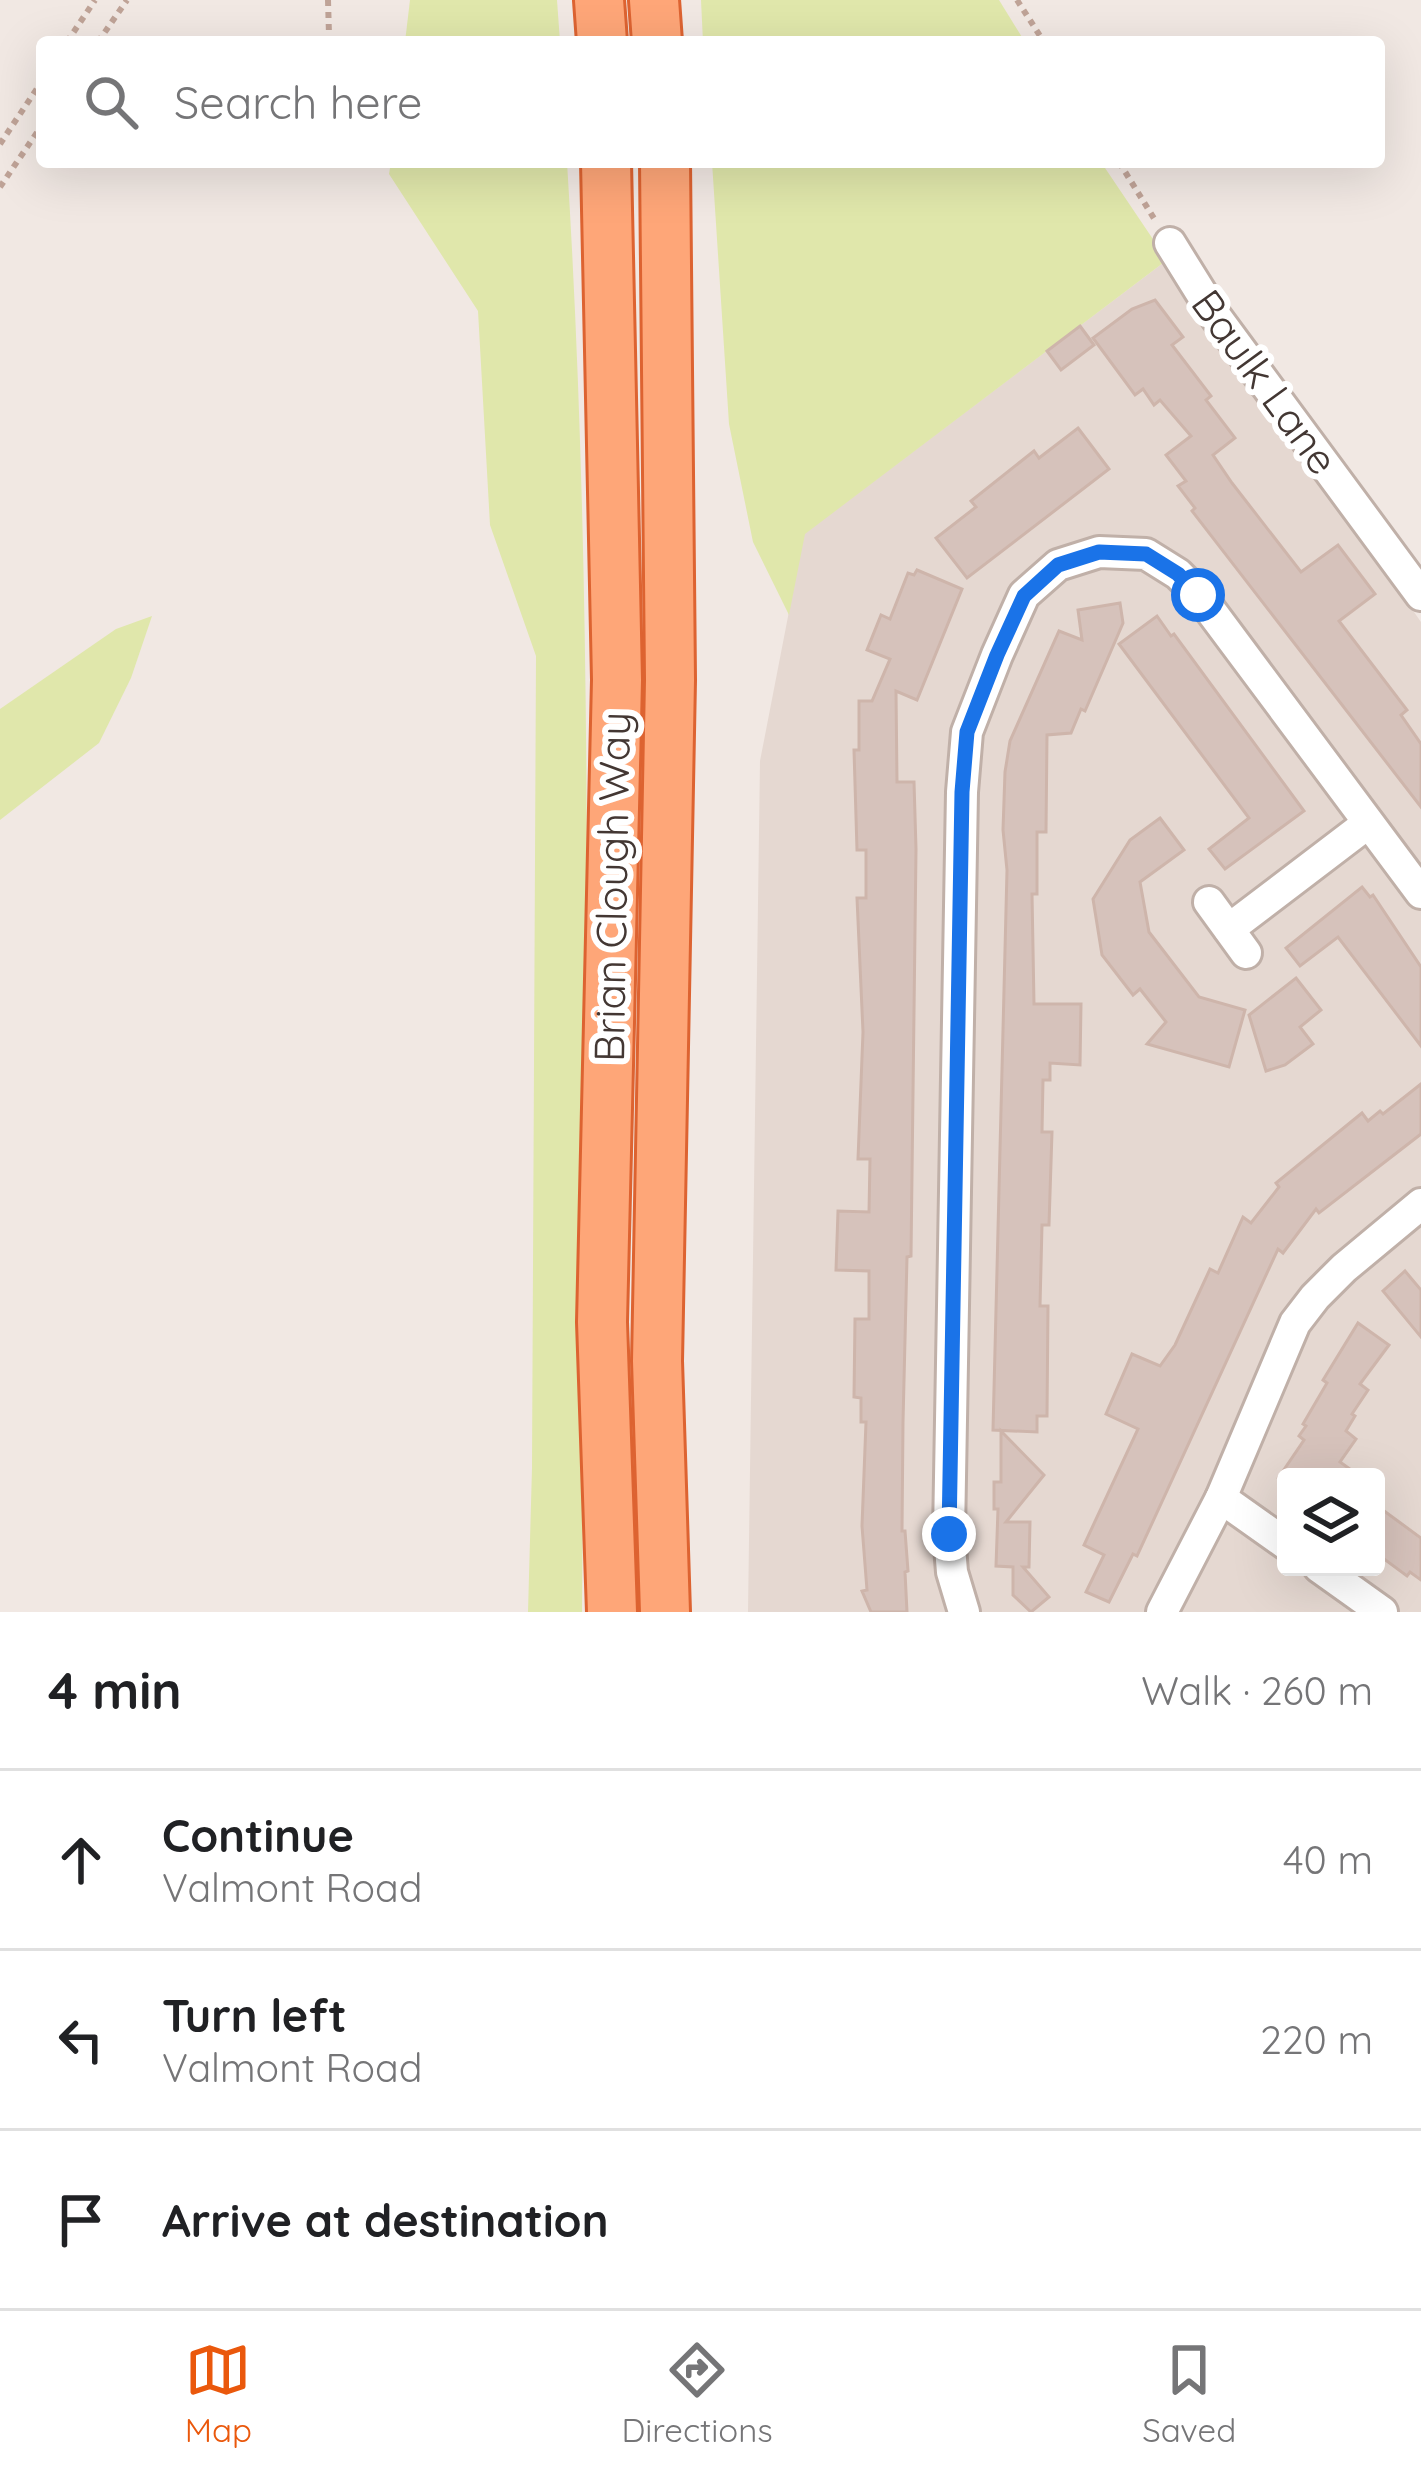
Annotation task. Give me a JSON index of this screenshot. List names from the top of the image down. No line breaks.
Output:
{"streets":{"highway":["Brian Clough Way"],"street":["Baulk Lane"]},"page":{"search":"Search here","heading":["4 min","Walk · 260 m"],"list":[["Continue","Valmont Road","40 m"],["Turn left","Valmont Road","220 m"],"Arrive at destination"],"nav":["Map","Directions","Saved"]}}
